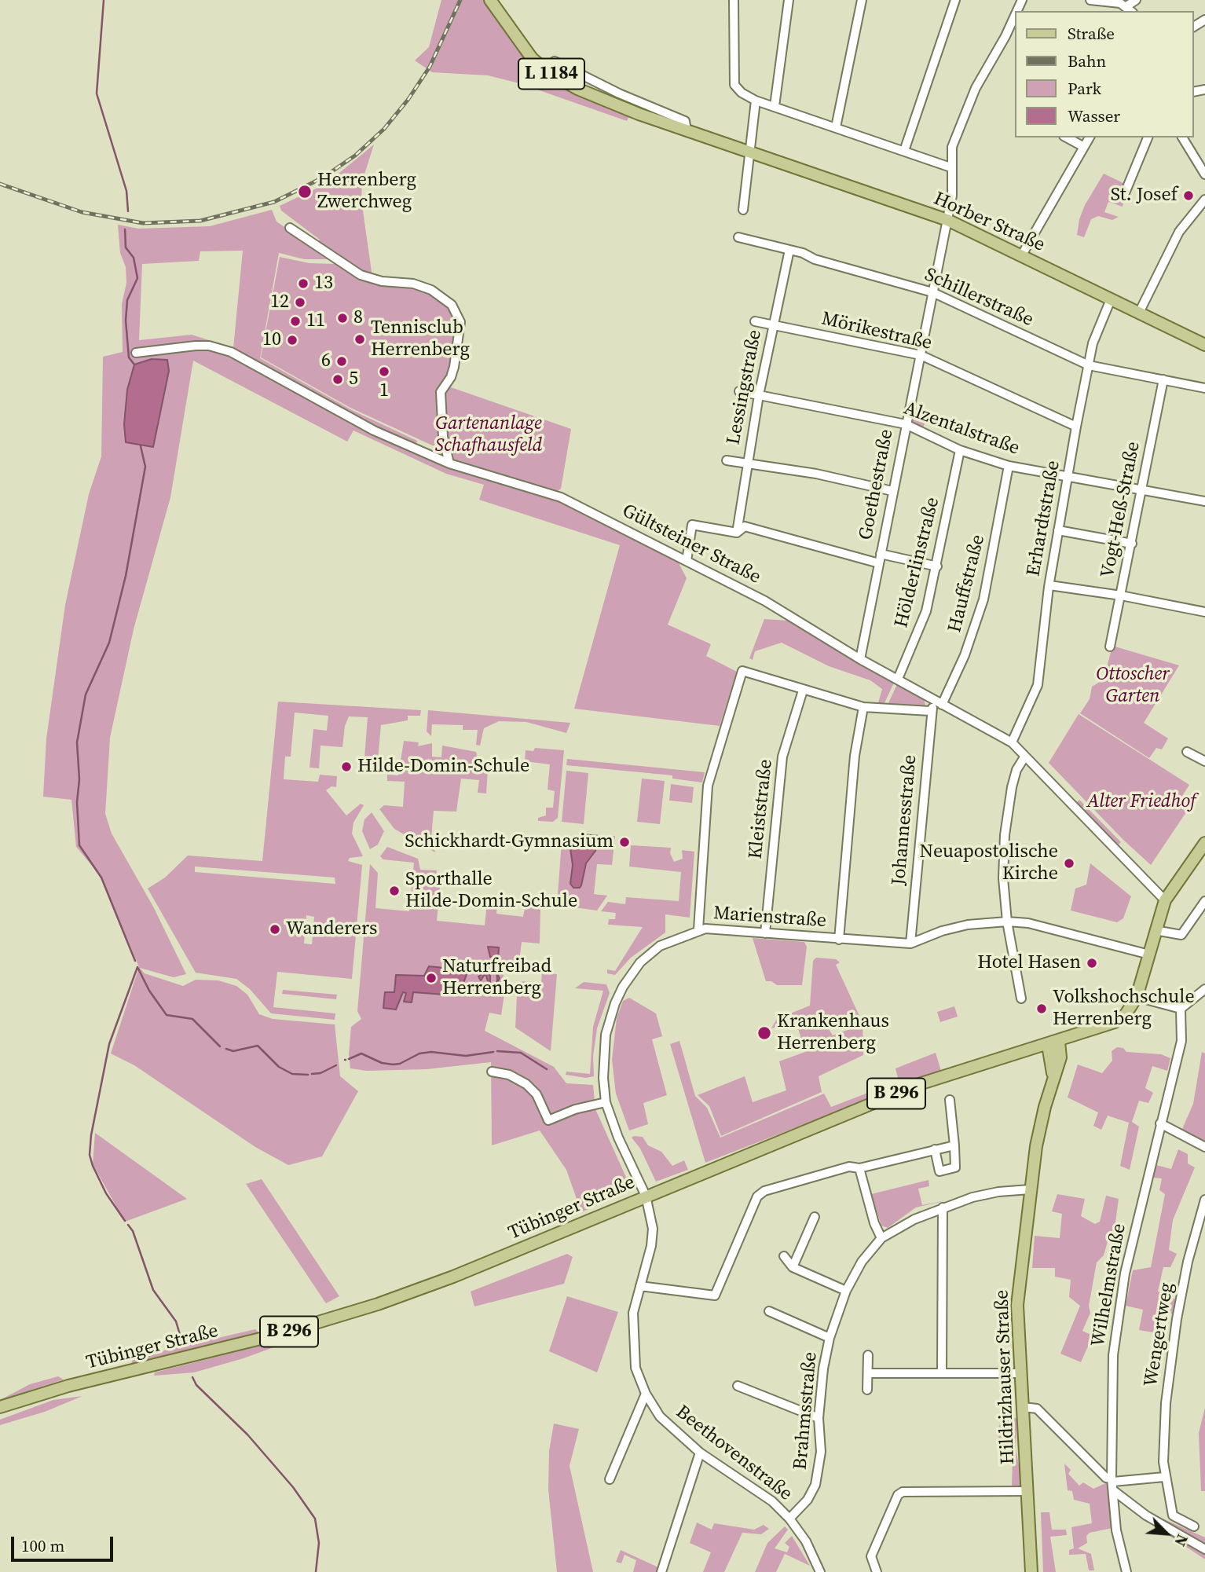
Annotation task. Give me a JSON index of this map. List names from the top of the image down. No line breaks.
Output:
{"streets":{"main road":["L 1184","Horber Straße","B 296","Tübinger Straße","Hildrizhauser Straße"],"street":["Schillerstraße","Mörikestraße","Lessingstraße","Alzentalstraße","Goethestraße","Vogt-Heß-Straße","Erhardtstraße","Gültsteiner Straße","Hölderlinstraße","Hauffstraße","Kleiststraße","Johannesstraße","Marienstraße","Wilhelmstraße","Wengertweg","Brahmsstraße","Beethovenstraße"]},"crossings":[["Horber Straße","Goethestraße"],["Horber Straße","Erhardtstraße"],["Schillerstraße","Lessingstraße"],["Schillerstraße","Goethestraße"],["Schillerstraße","Vogt-Heß-Straße"],["Schillerstraße","Erhardtstraße"],["Mörikestraße","Lessingstraße"],["Mörikestraße","Goethestraße"],["Mörikestraße","Erhardtstraße"],["Lessingstraße","Alzentalstraße"],["Alzentalstraße","Goethestraße"],["Alzentalstraße","Vogt-Heß-Straße"],["Alzentalstraße","Erhardtstraße"],["Alzentalstraße","Hölderlinstraße"],["Alzentalstraße","Hauffstraße"],["Goethestraße","Gültsteiner Straße"],["Erhardtstraße","Gültsteiner Straße"],["Gültsteiner Straße","Hölderlinstraße"],["Gültsteiner Straße","Hauffstraße"],["Gültsteiner Straße","Johannesstraße"],["Hauffstraße","Johannesstraße"],["Kleiststraße","Marienstraße"],["Johannesstraße","Marienstraße"],["Marienstraße","Tübinger Straße"],["Marienstraße","Beethovenstraße"],["Tübinger Straße","Hildrizhauser Straße"],["Tübinger Straße","Beethovenstraße"],["Hildrizhauser Straße","Brahmsstraße"],["Brahmsstraße","Beethovenstraße"]],"parks":["Gartenanlage Schafhausfeld","Ottoscher Garten","Alter Friedhof"],"places":["Herrenberg Zwerchweg","St. Josef","13","12","8","11","Tennisclub Herrenberg","10","6","1","5","Hilde-Domin-Schule","Schickhardt-Gymnasium","Neuapostolische Kirche","Sporthalle Hilde-Domin-Schule","Wanderers","Hotel Hasen","Naturfreibad Herrenberg","Volkshochschule Herrenberg","Krankenhaus Herrenberg"],"legend":["Straße","Bahn","Park","Wasser"],"scale_bar":"100 m","north":"bottom right"}
